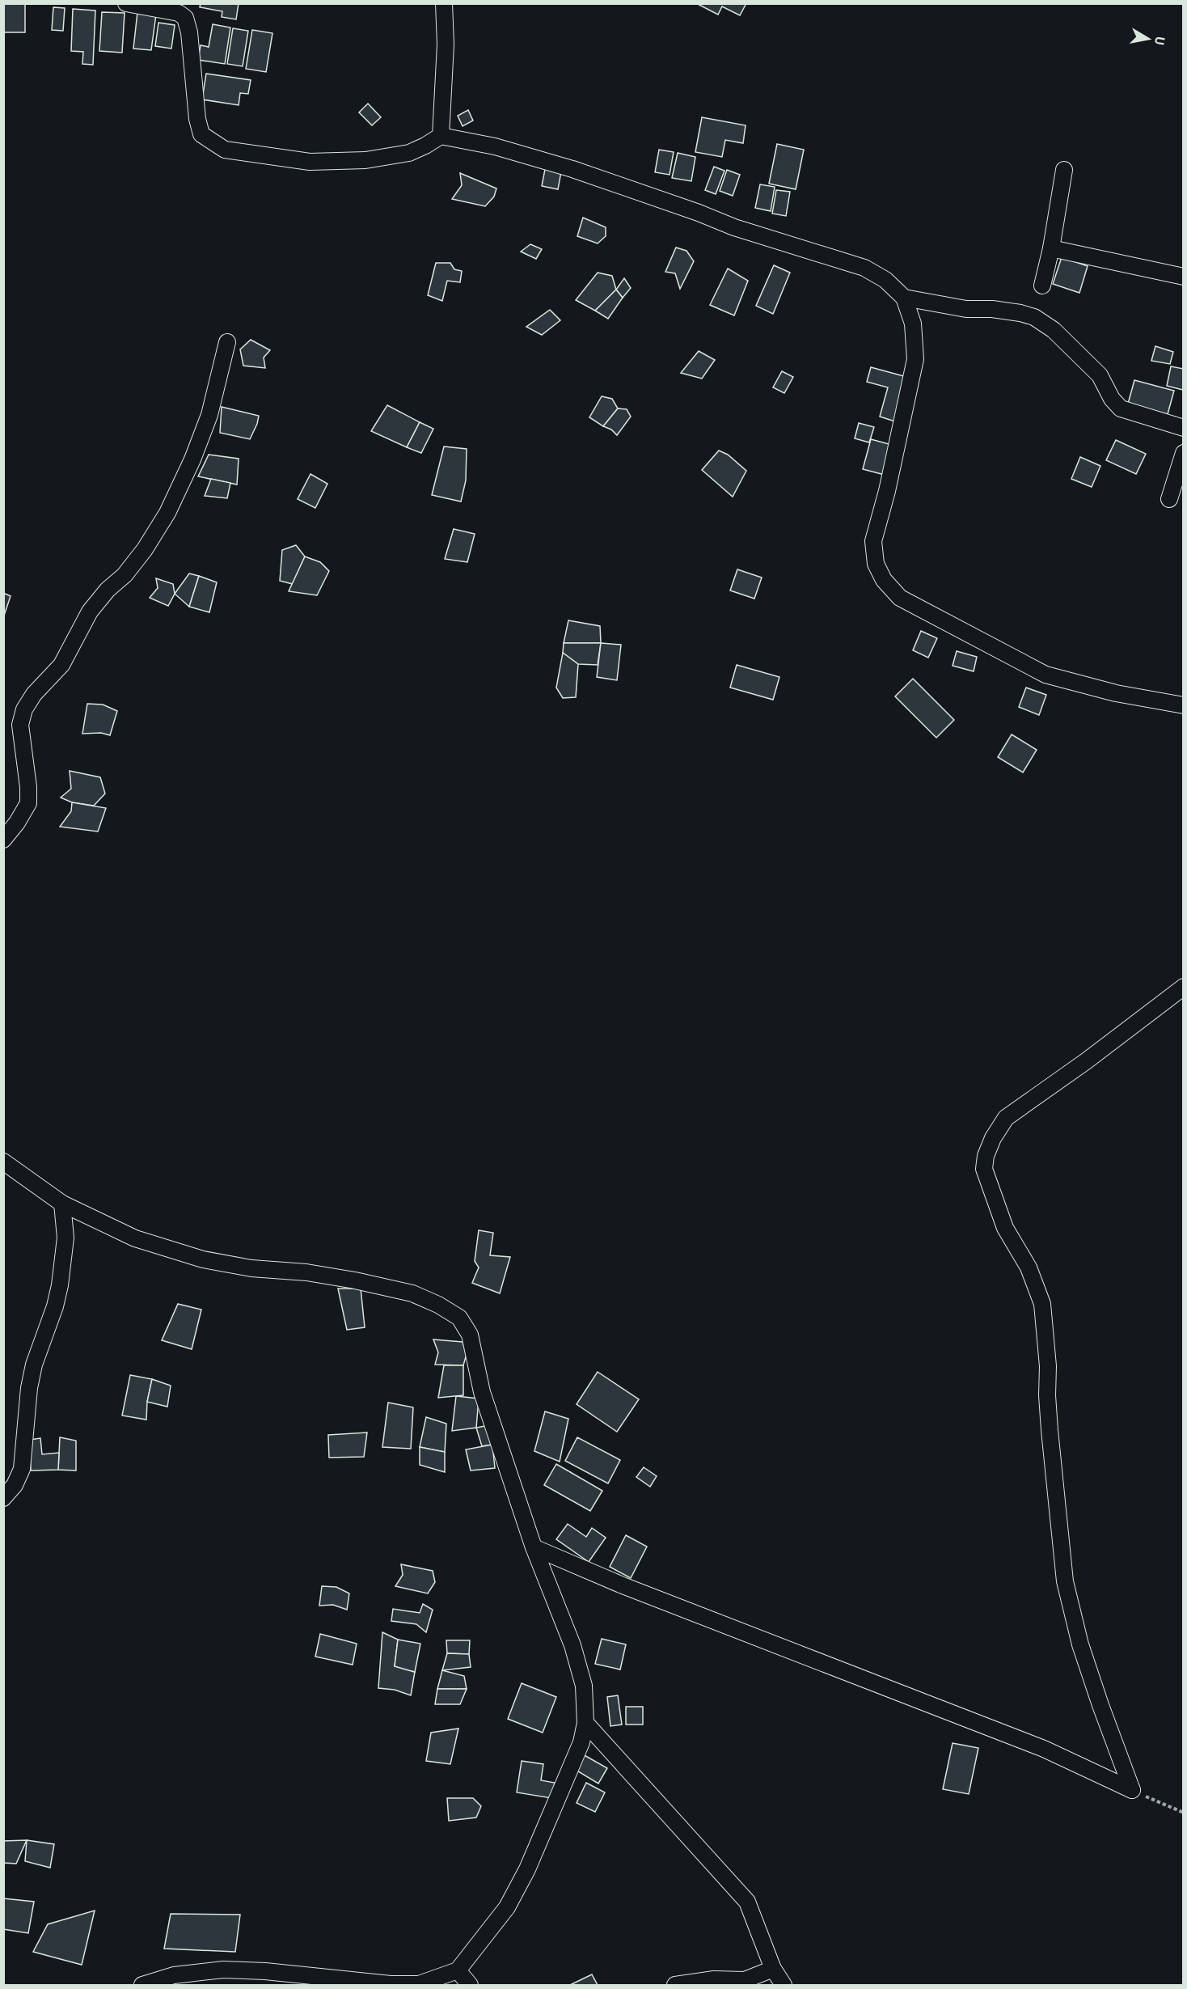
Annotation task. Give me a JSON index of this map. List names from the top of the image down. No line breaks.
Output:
{"north":"right"}
